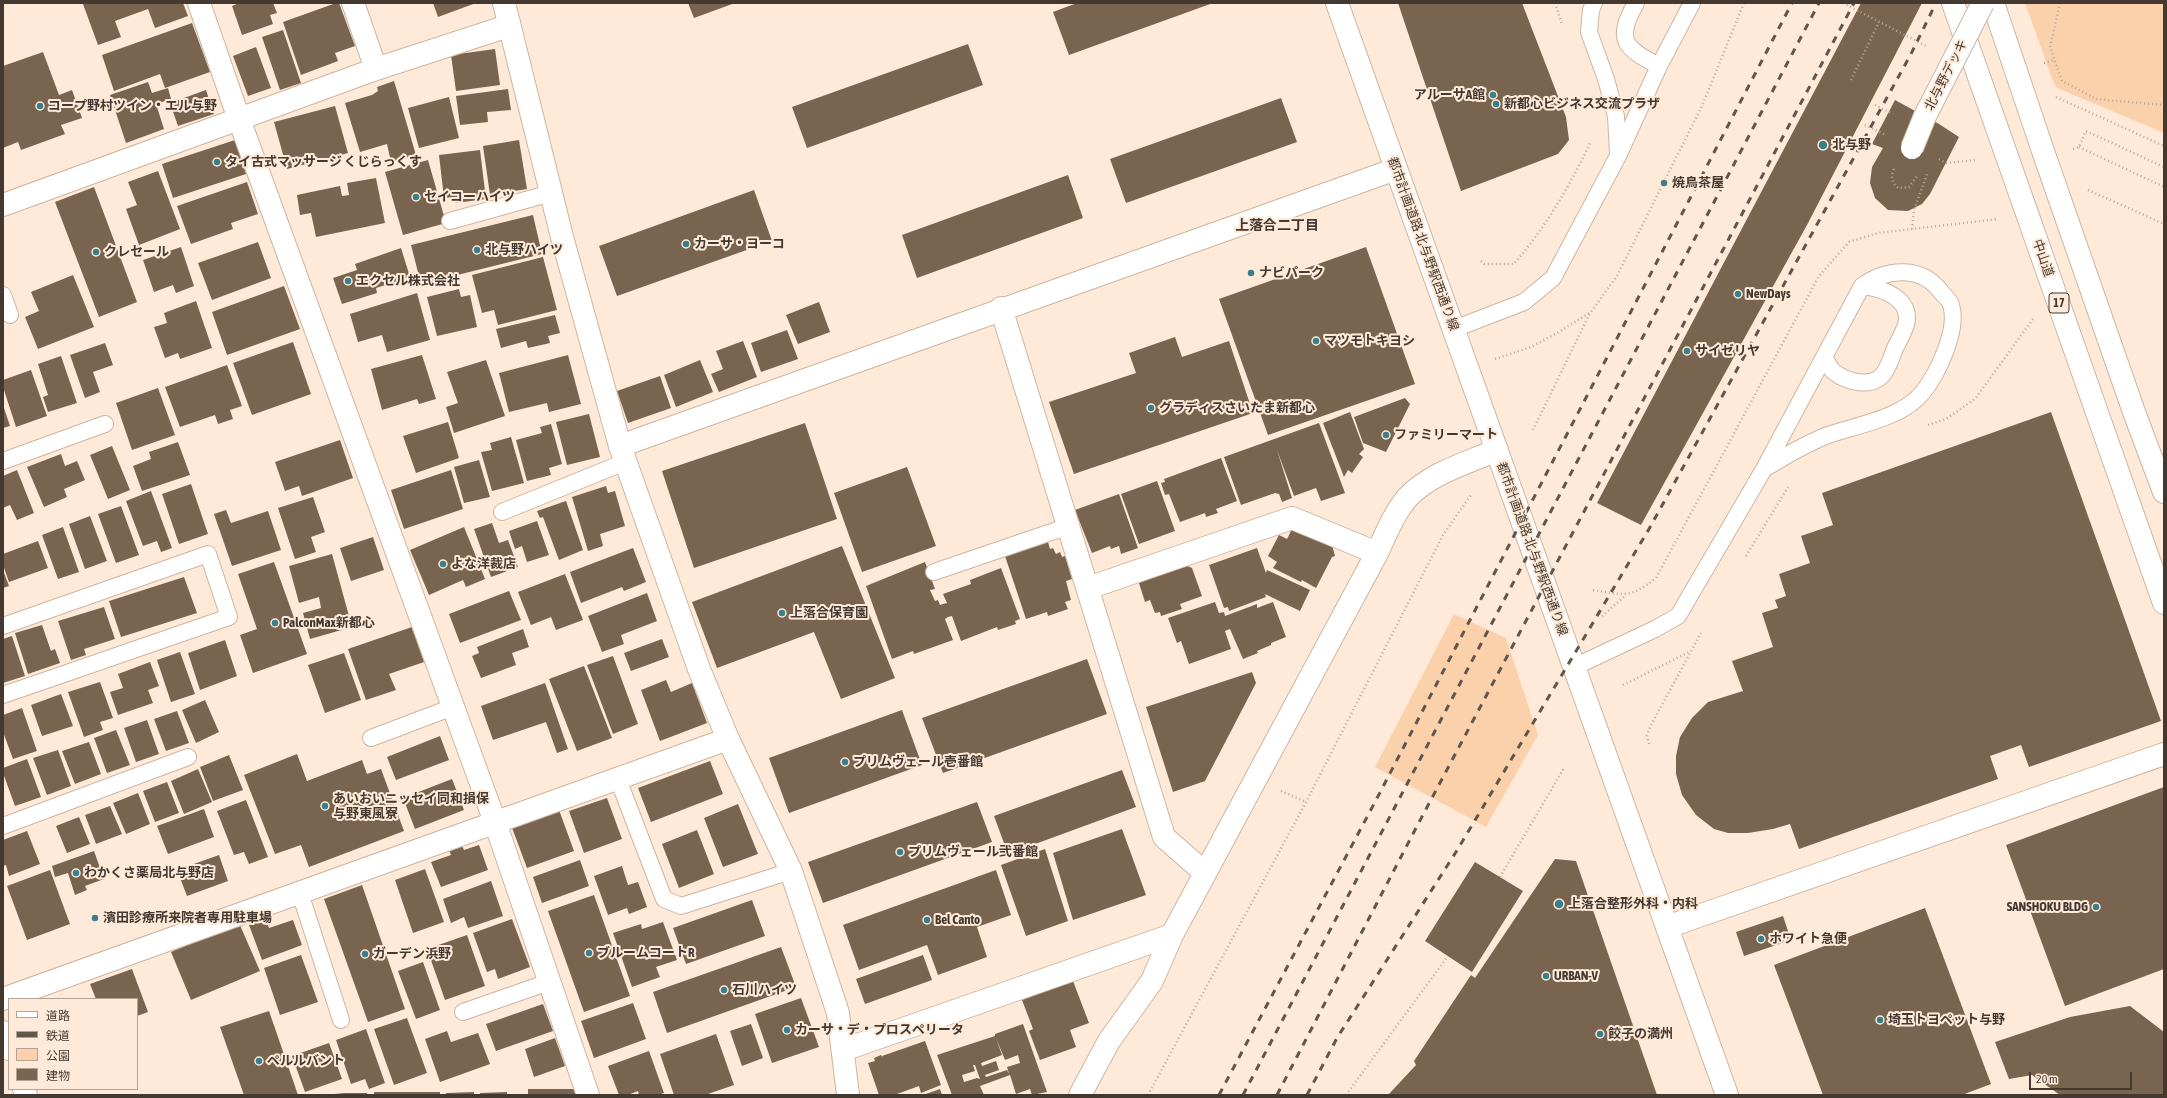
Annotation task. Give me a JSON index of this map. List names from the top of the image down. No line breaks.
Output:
{"streets":{"main road":["北与野デッキ","都市計画道路 北与野駅西通り線","中山道","17"]},"districts":["上落合二丁目"],"places":["アルーサA館","新都心ビジネス交流プラザ","コープ野村ツイン・エル与野","北与野","タイ古式マッサージ くじらっくす","焼鳥茶屋","セイコーハイツ","カーサ・ヨーコ","北与野ハイツ","クレセール","ナビパーク","エクセル株式会社","NewDays","マツモトキヨシ","サイゼリヤ","グラディスさいたま新都心","ファミリーマート","よな洋裁店","上落合保育園","PalconMax新都心","プリムヴェール壱番館","あいおいニッセイ同和損保 与野東風寮","プリムヴェール弐番館","わかくさ薬局北与野店","上落合整形外科・内科","SANSHOKU BLDG","濱田診療所来院者専用駐車場","Bel Canto","ホワイト急便","ブルームコートR","ガーデン浜野","URBAN-V","石川ハイツ","埼玉トヨペット与野","カーサ・デ・プロスペリータ","餃子の満州","ペルルバント"],"legend":["道路","鉄道","公園","建物"],"scale_bar":"20 m"}
